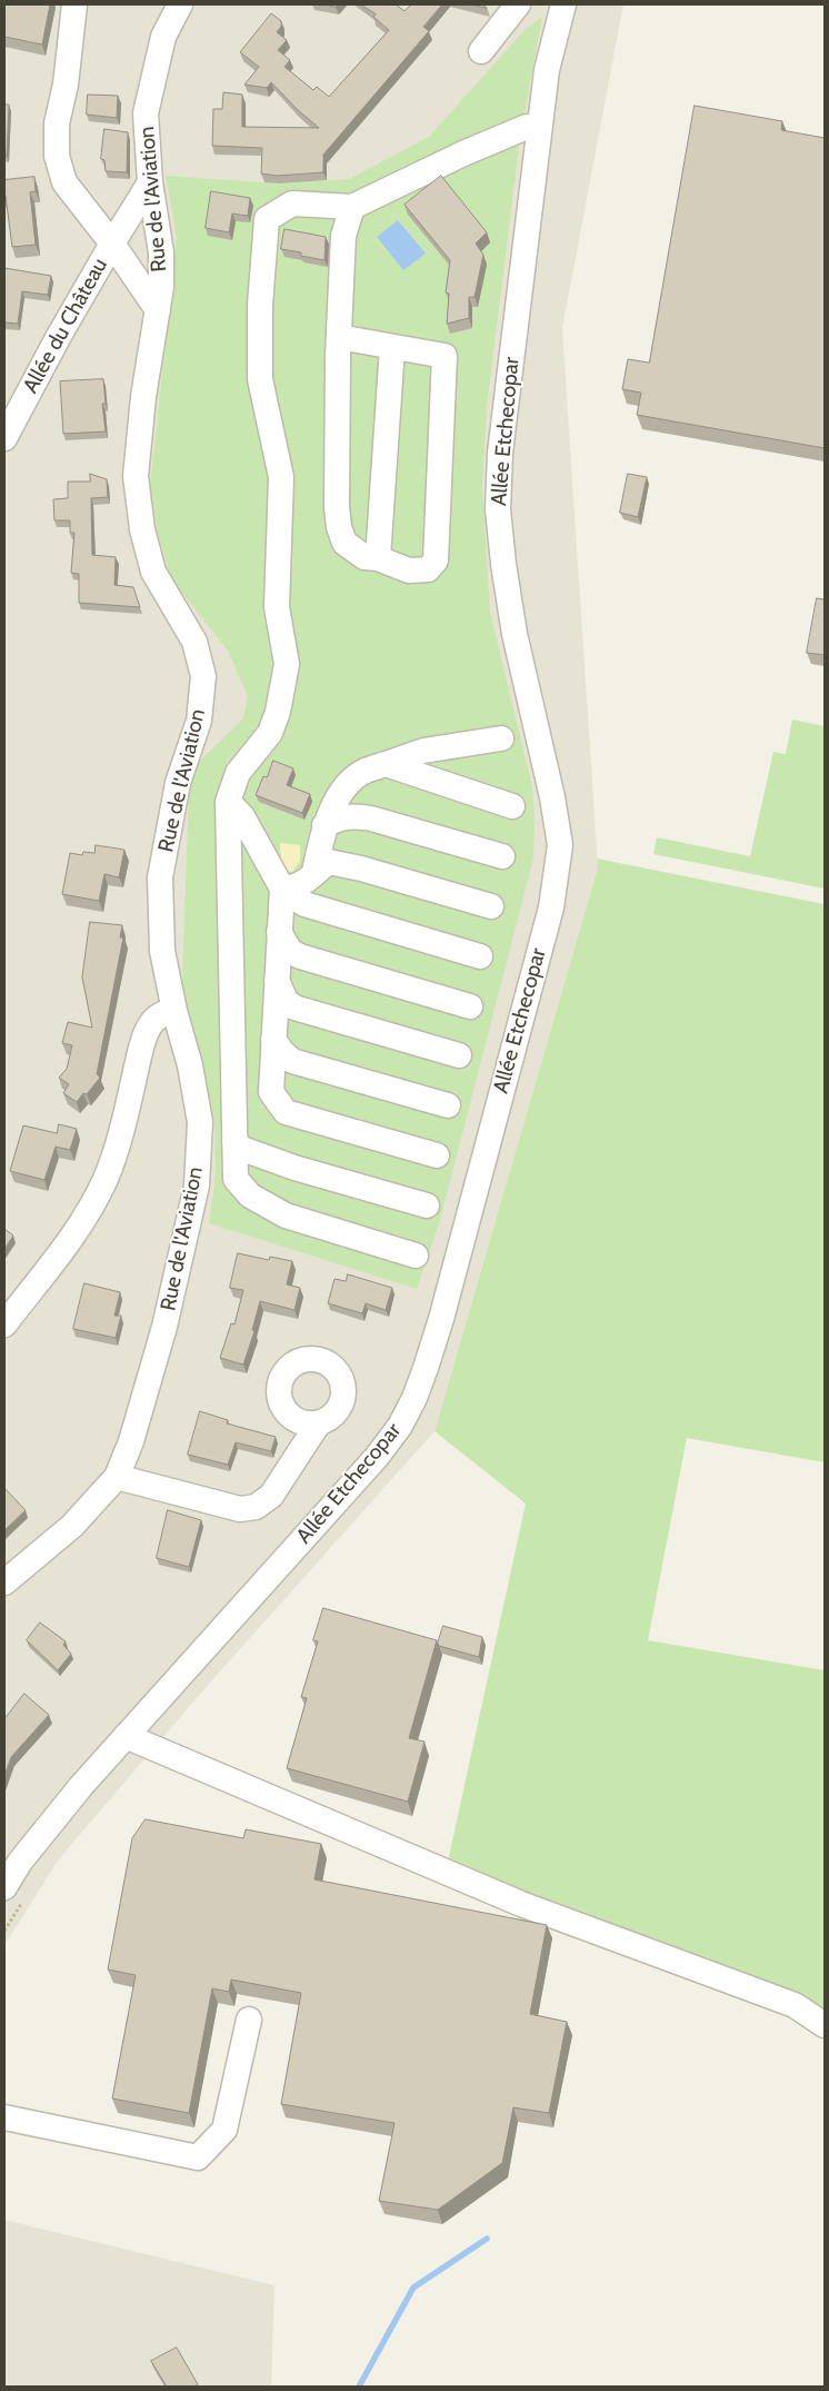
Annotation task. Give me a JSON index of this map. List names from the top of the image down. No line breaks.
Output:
{"streets":{"street":["Rue de l'Aviation","Allée du Château","Allée Etchecopar"]},"crossings":[["Rue de l'Aviation","Allée du Château"]]}
